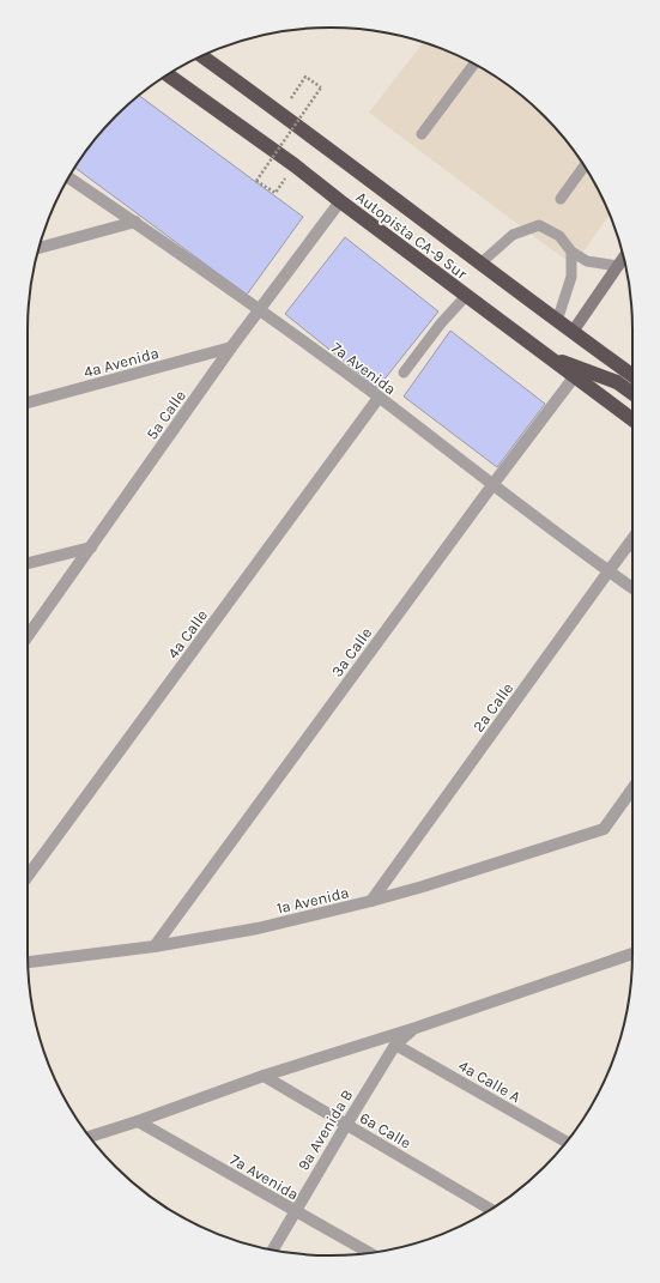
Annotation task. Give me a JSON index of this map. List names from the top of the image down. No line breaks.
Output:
{"streets":{"highway":["Autopista CA-9 Sur"],"street":["4a Avenida","7a Avenida","5a Calle","4a Calle","3a Calle","2a Calle","1a Avenida","4a Calle A","9a Avenida B","6a Calle"]},"crossings":[["Autopista CA-9 Sur","5a Calle"],["Autopista CA-9 Sur","3a Calle"],["4a Avenida","5a Calle"],["7a Avenida","5a Calle"],["7a Avenida","4a Calle"],["7a Avenida","3a Calle"],["7a Avenida","2a Calle"],["7a Avenida","9a Avenida B"],["3a Calle","1a Avenida"],["2a Calle","1a Avenida"],["4a Calle A","9a Avenida B"],["9a Avenida B","6a Calle"]]}
